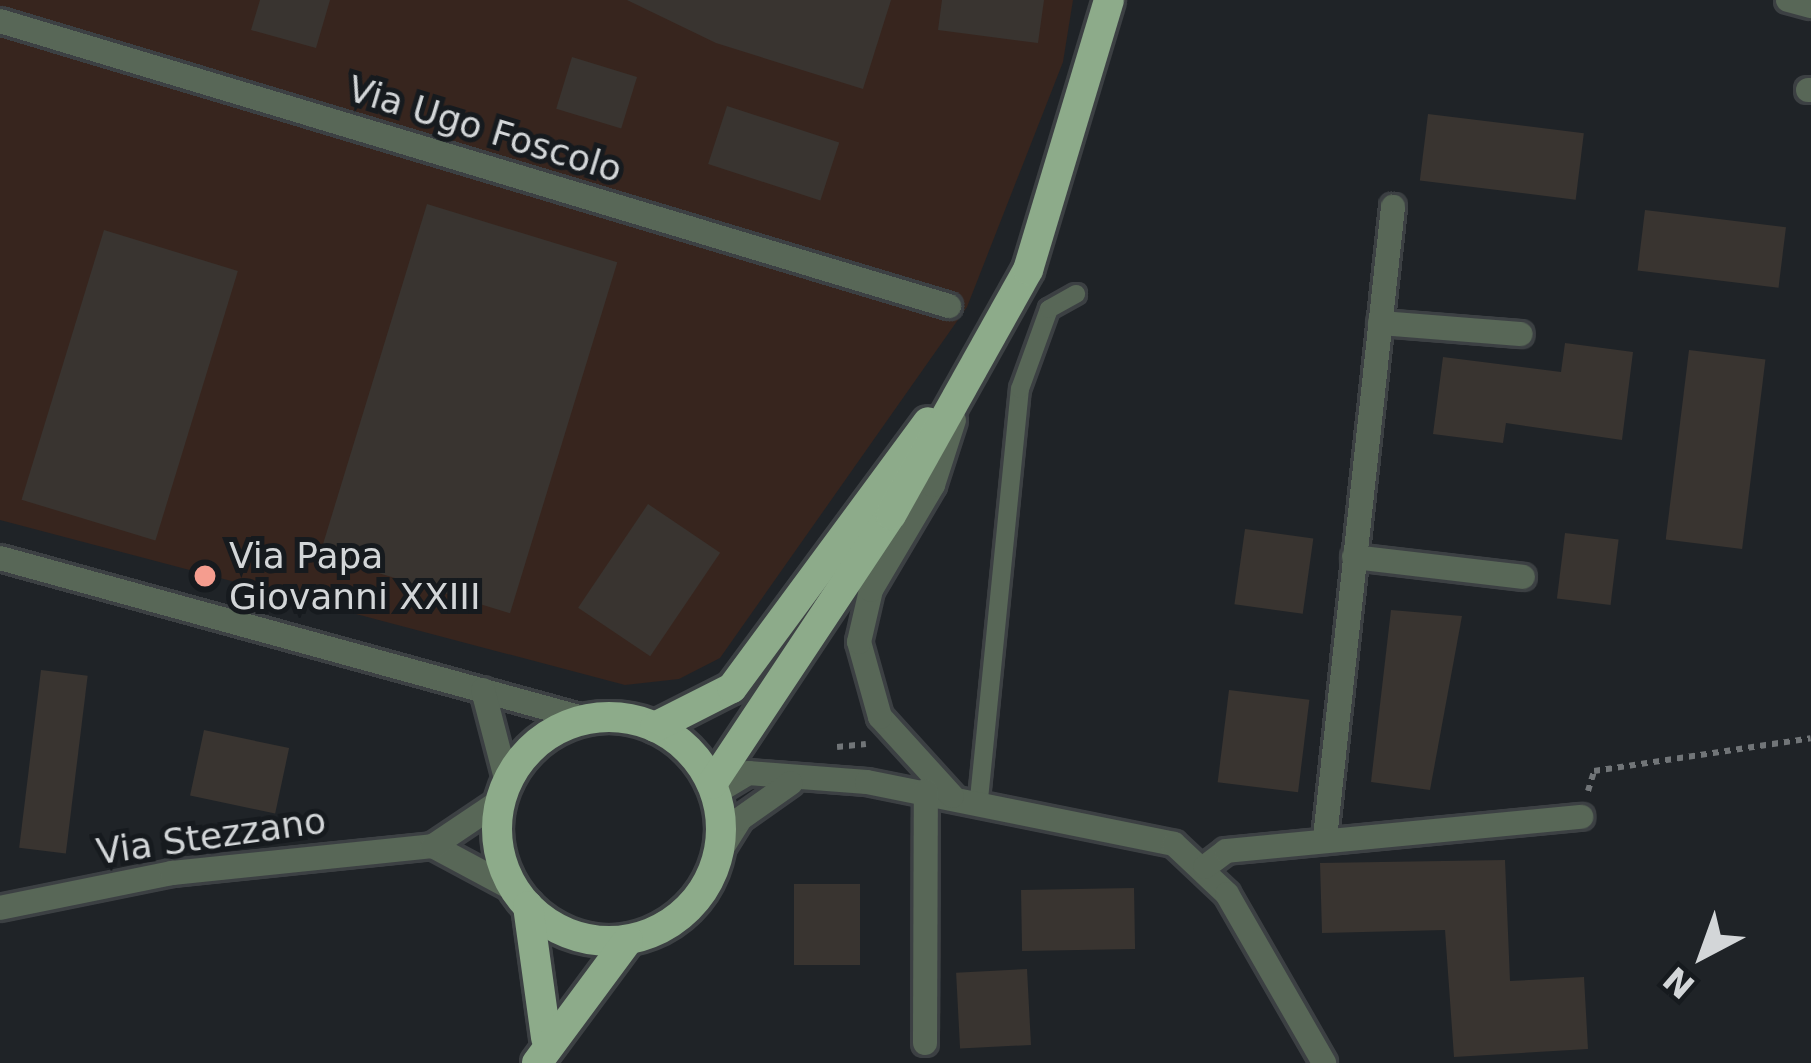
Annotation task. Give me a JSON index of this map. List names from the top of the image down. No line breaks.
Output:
{"streets":{"street":["Via Ugo Foscolo","Via Stezzano"]},"places":["Via Papa Giovanni XXIII"],"north":"bottom left"}
